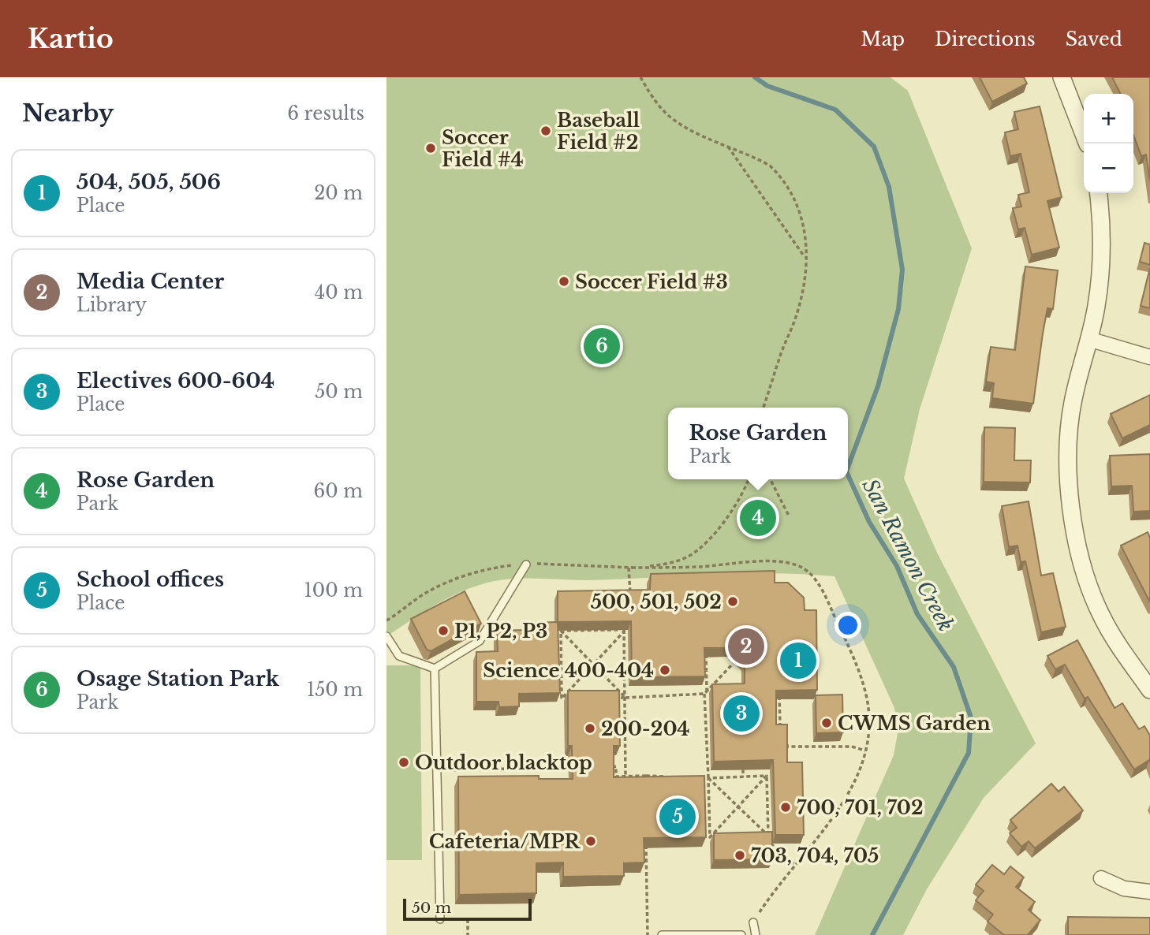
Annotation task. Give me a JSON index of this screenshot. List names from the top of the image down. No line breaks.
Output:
{"water":["San Ramon Creek"],"places":["Baseball Field #2","Soccer Field #4","Soccer Field #3","500, 501, 502","P1, P2, P3","Science 400-404","CWMS Garden","200-204","Outdoor blacktop","700, 701, 702","Cafeteria/MPR","703, 704, 705"],"scale_bar":"50 m","page":{"header":"Kartio","nav":["Map","Directions","Saved"],"heading":["Nearby","6 results"],"map_buttons":["+","−"],"list":[{"mark":"1","name":"504, 505, 506","note":"Place","value":"20 m"},{"mark":"2","name":"Media Center","note":"Library","value":"40 m"},{"mark":"3","name":"Electives 600-604","note":"Place","value":"50 m"},{"mark":"4","name":"Rose Garden","note":"Park","value":"60 m"},{"mark":"5","name":"School offices","note":"Place","value":"100 m"},{"mark":"6","name":"Osage Station Park","note":"Park","value":"150 m"}],"pins":["6","4","2","1","3","5"],"popup":["Rose Garden","Park"],"scale":"50 m"}}
